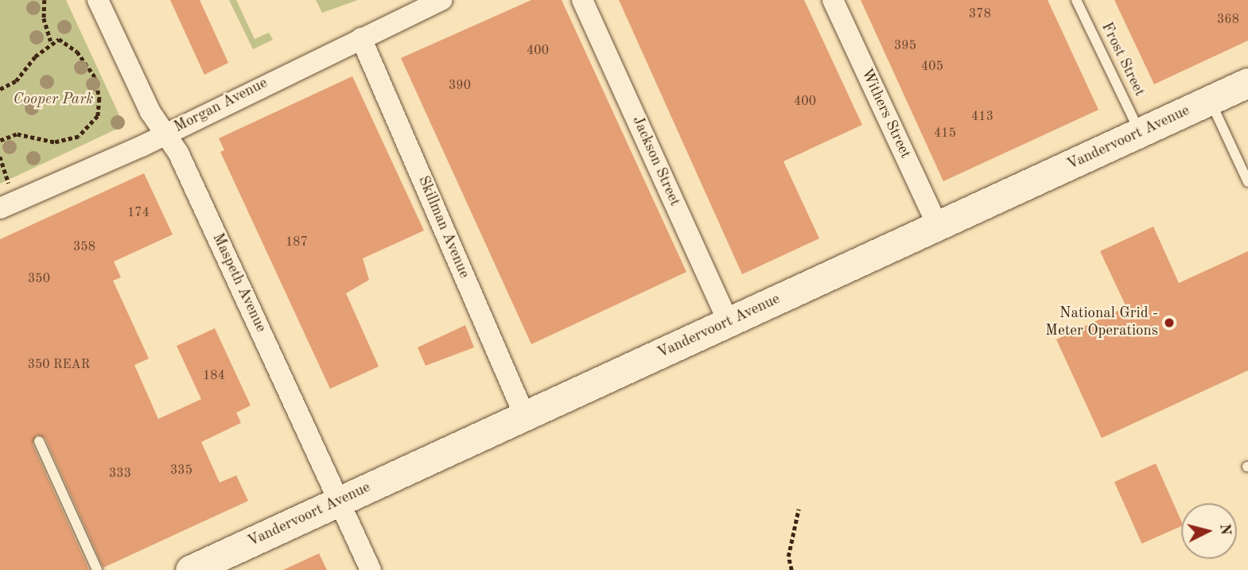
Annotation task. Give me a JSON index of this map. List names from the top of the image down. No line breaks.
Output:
{"streets":{"main road":["Vandervoort Avenue"],"street":["Morgan Avenue","Withers Street","Jackson Street","Skillman Avenue","Maspeth Avenue"],"lane":["Frost Street"]},"crossings":[["Frost Street","Vandervoort Avenue"],["Morgan Avenue","Skillman Avenue"],["Morgan Avenue","Maspeth Avenue"],["Withers Street","Vandervoort Avenue"],["Vandervoort Avenue","Jackson Street"],["Vandervoort Avenue","Skillman Avenue"],["Vandervoort Avenue","Maspeth Avenue"]],"parks":["Cooper Park"],"places":["National Grid - Meter Operations"],"house_numbers":["378","368","395","400","405","390","400","413","415","174","187","358","350","350 REAR","184","335","333"],"north":"right"}
